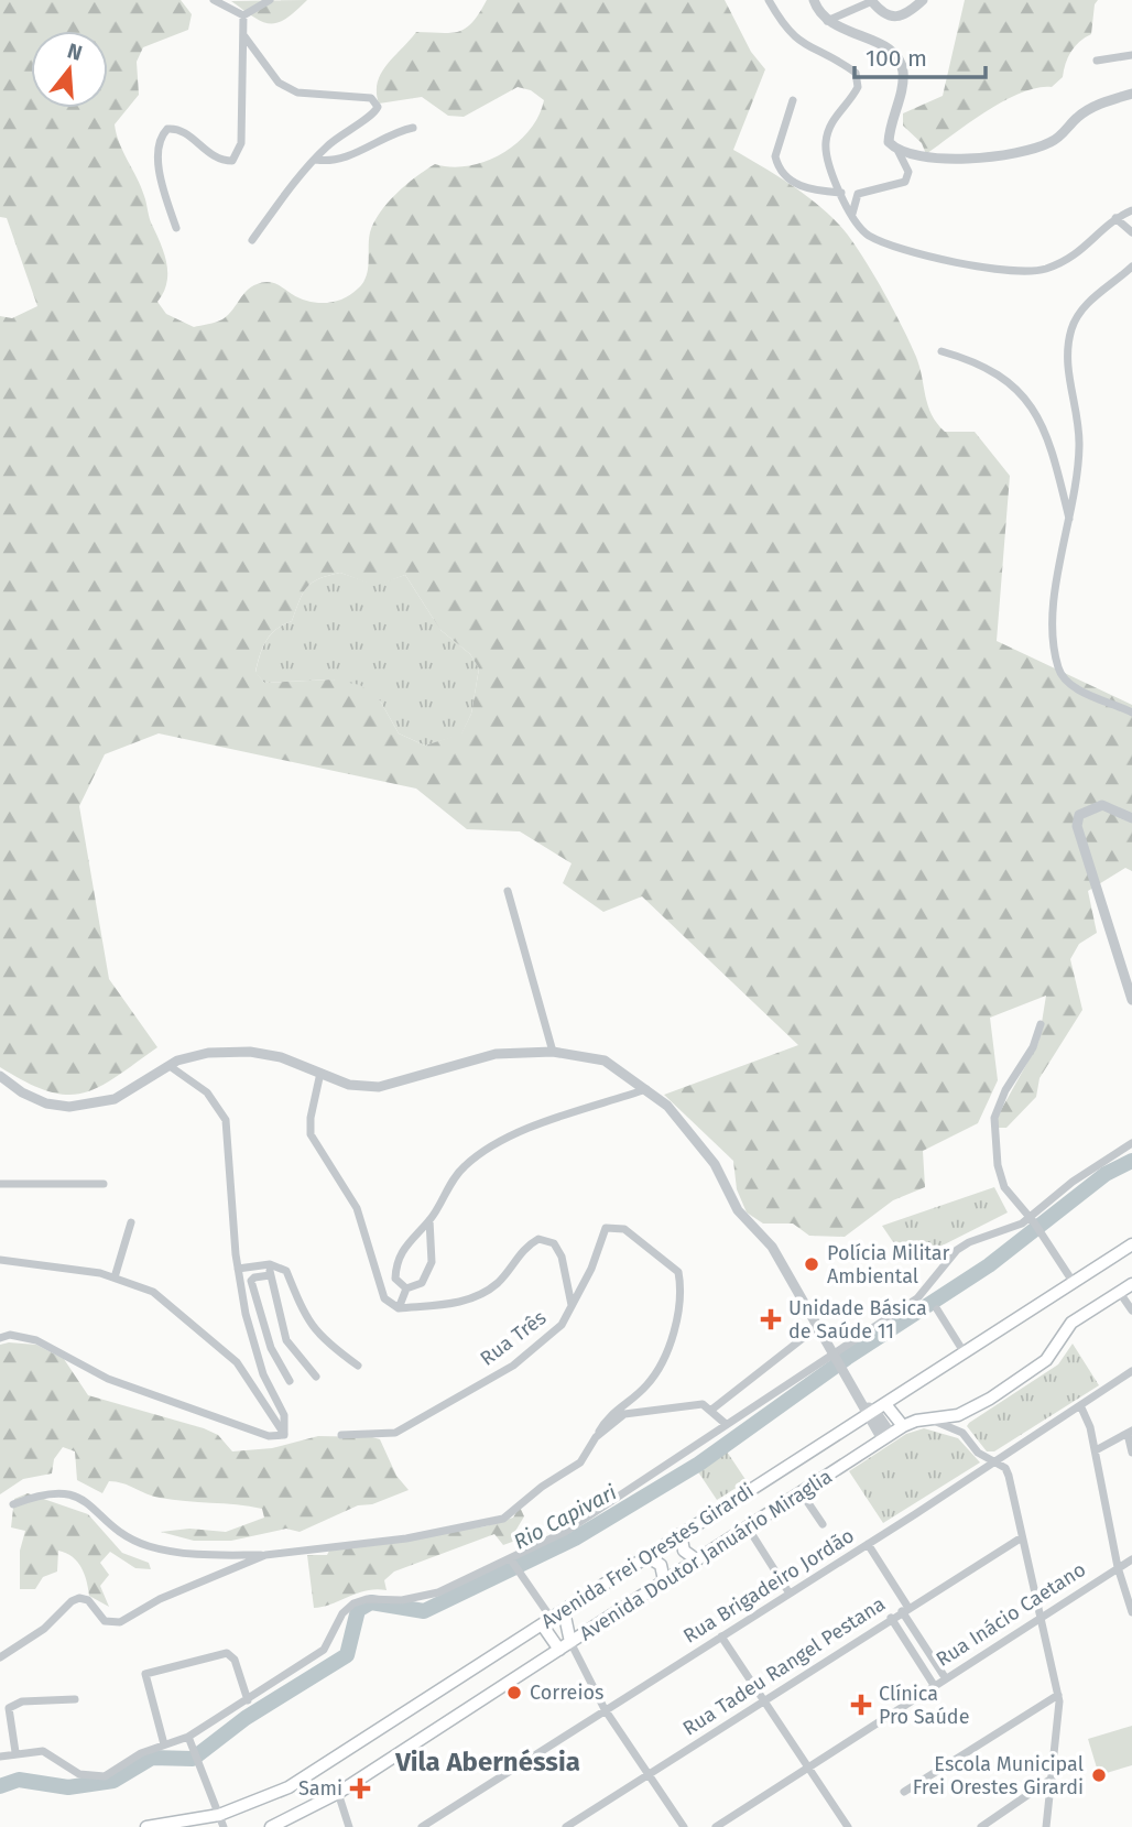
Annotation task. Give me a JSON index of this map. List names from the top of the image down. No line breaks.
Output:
{"streets":{"main road":["Avenida Doutor Januário Miraglia","Avenida Frei Orestes Girardi"],"street":["Rua Três","Rua Brigadeiro Jordão","Rua Inácio Caetano","Rua Tadeu Rangel Pestana"]},"districts":["Vila Abernéssia"],"water":["Rio Capivari"],"places":{"other":["Polícia Militar Ambiental","Correios","Escola Municipal Frei Orestes Girardi"],"health":["Unidade Básica de Saúde 11","Clínica Pro Saúde","Sami"]},"scale_bar":"100 m","north":"top"}
